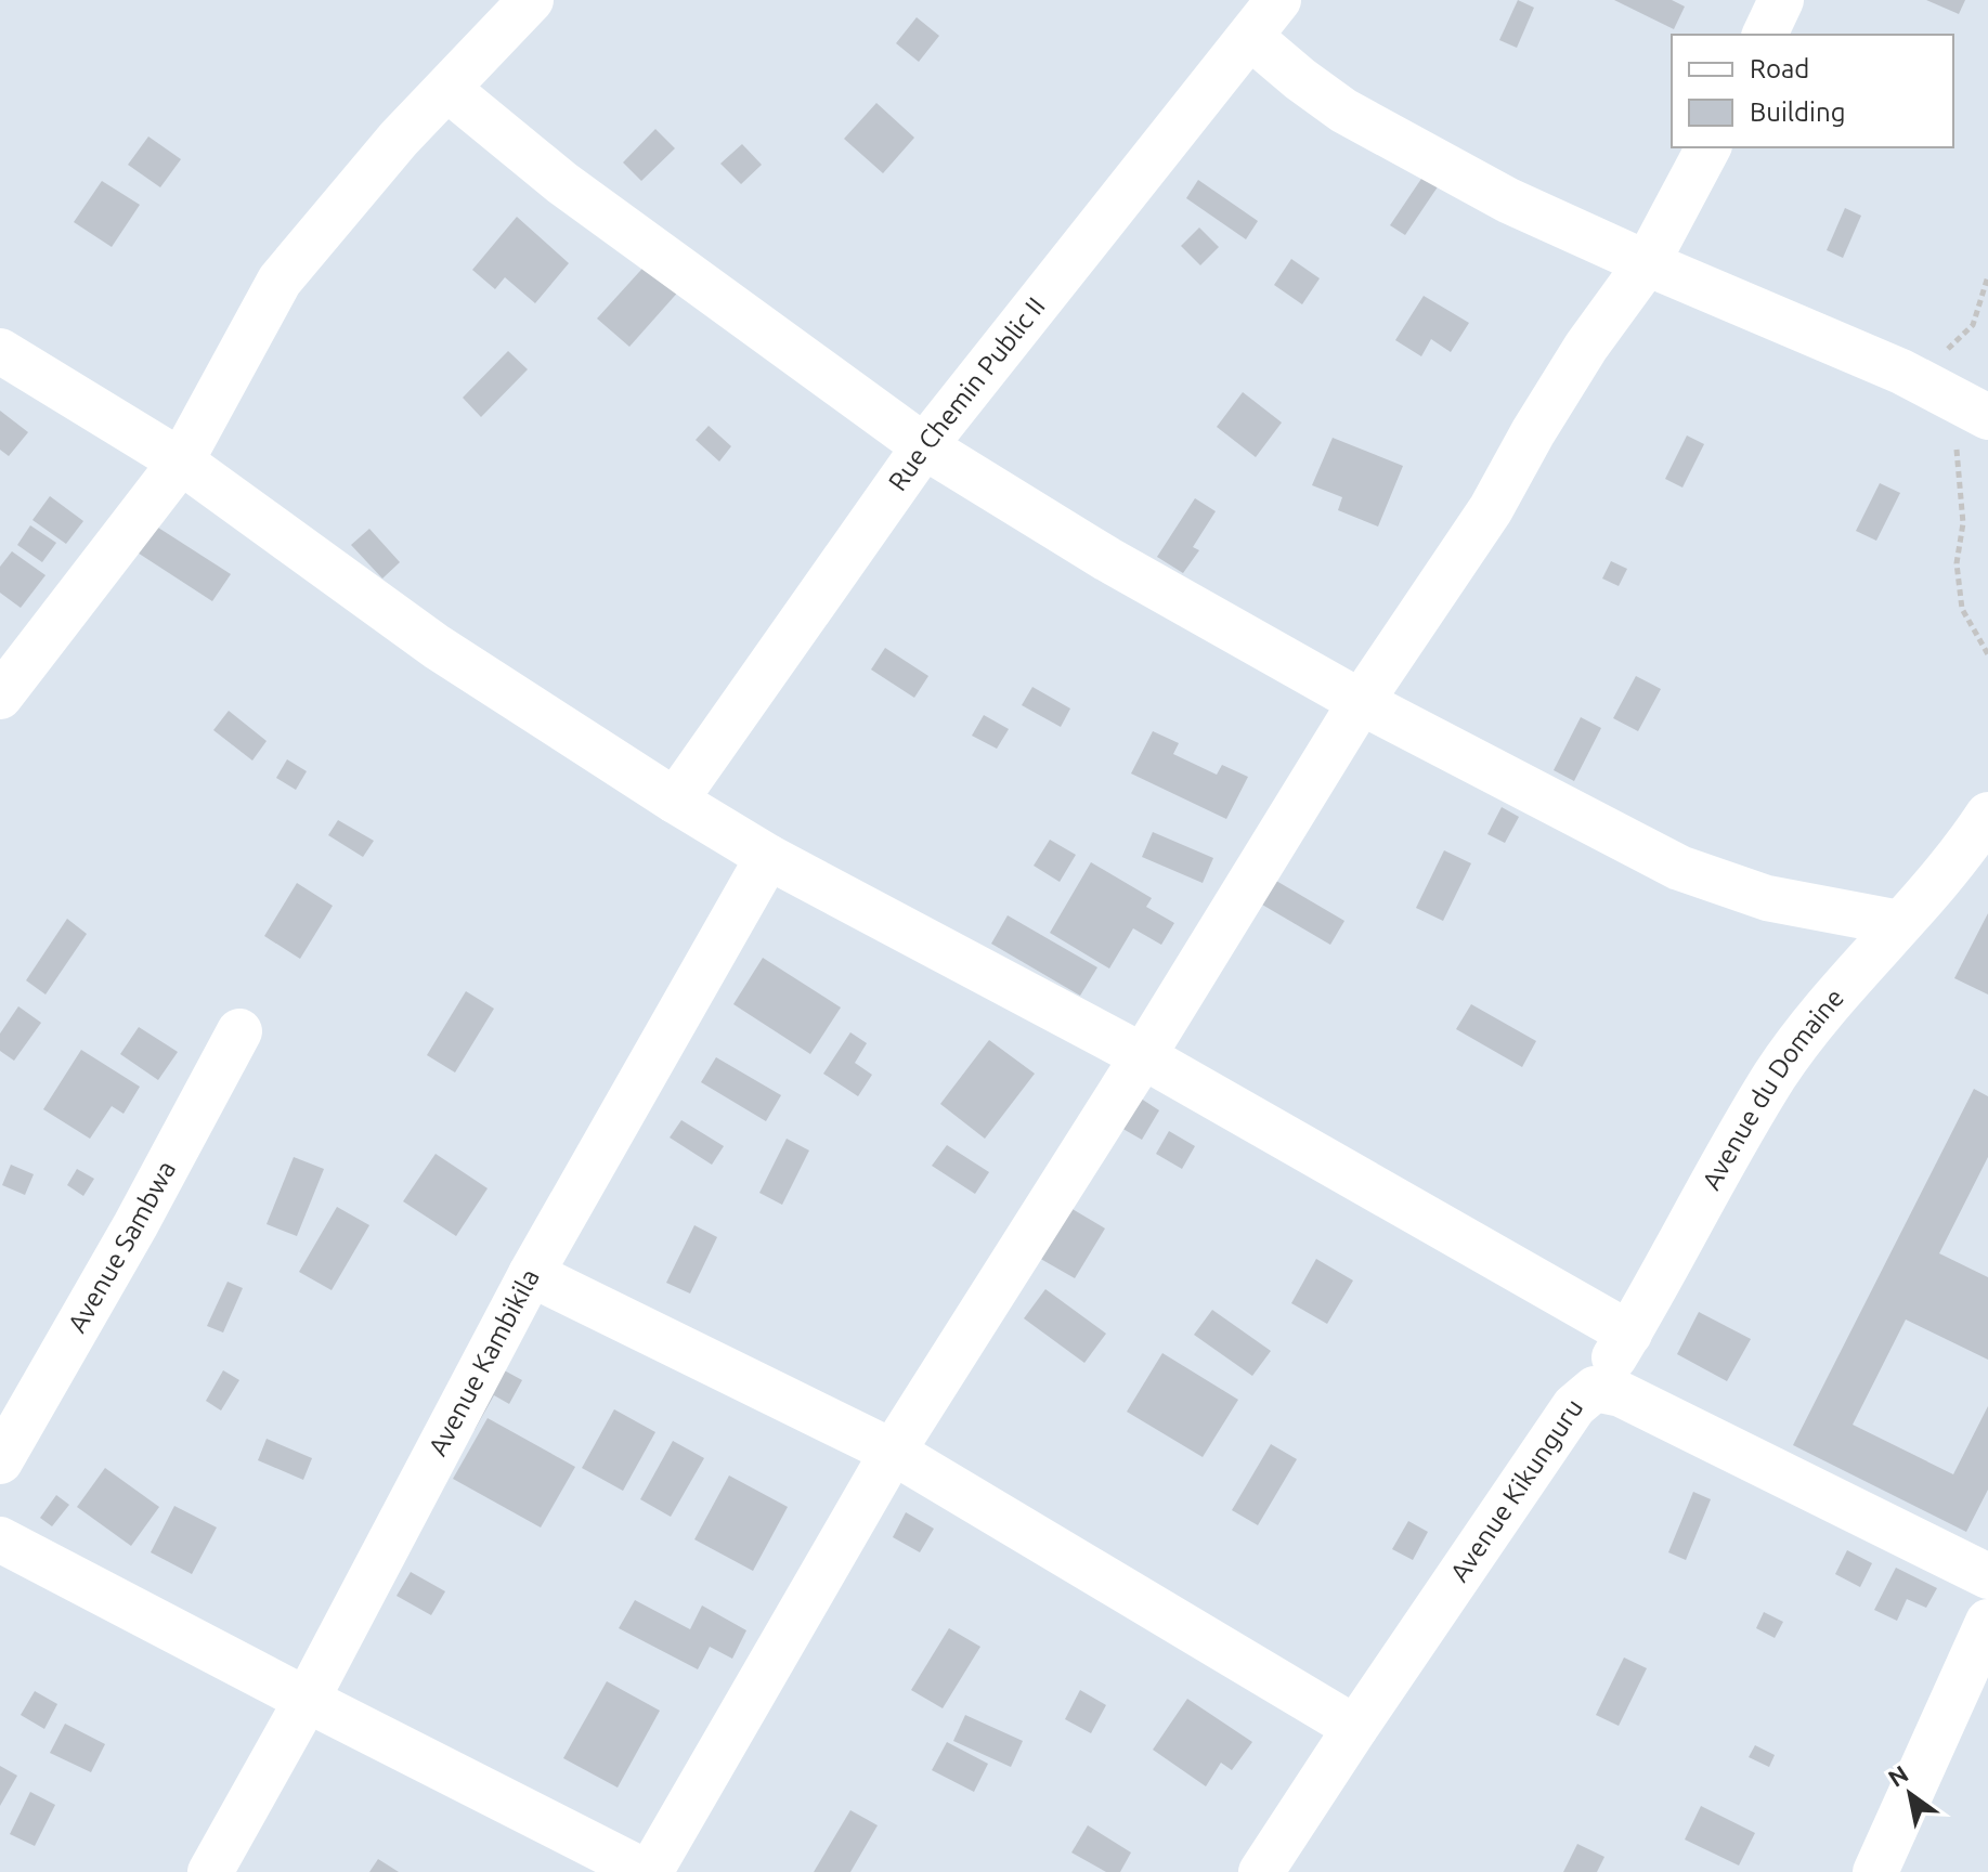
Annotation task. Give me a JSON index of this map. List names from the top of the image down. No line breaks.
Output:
{"streets":{"street":["Rue Chemin Public II","Avenue du Domaine","Avenue Sambwa","Avenue Kambikila","Avenue Kikunguru"]},"crossings":[["Avenue du Domaine","Avenue Kikunguru"]],"legend":["Road","Building"],"north":"top left"}
